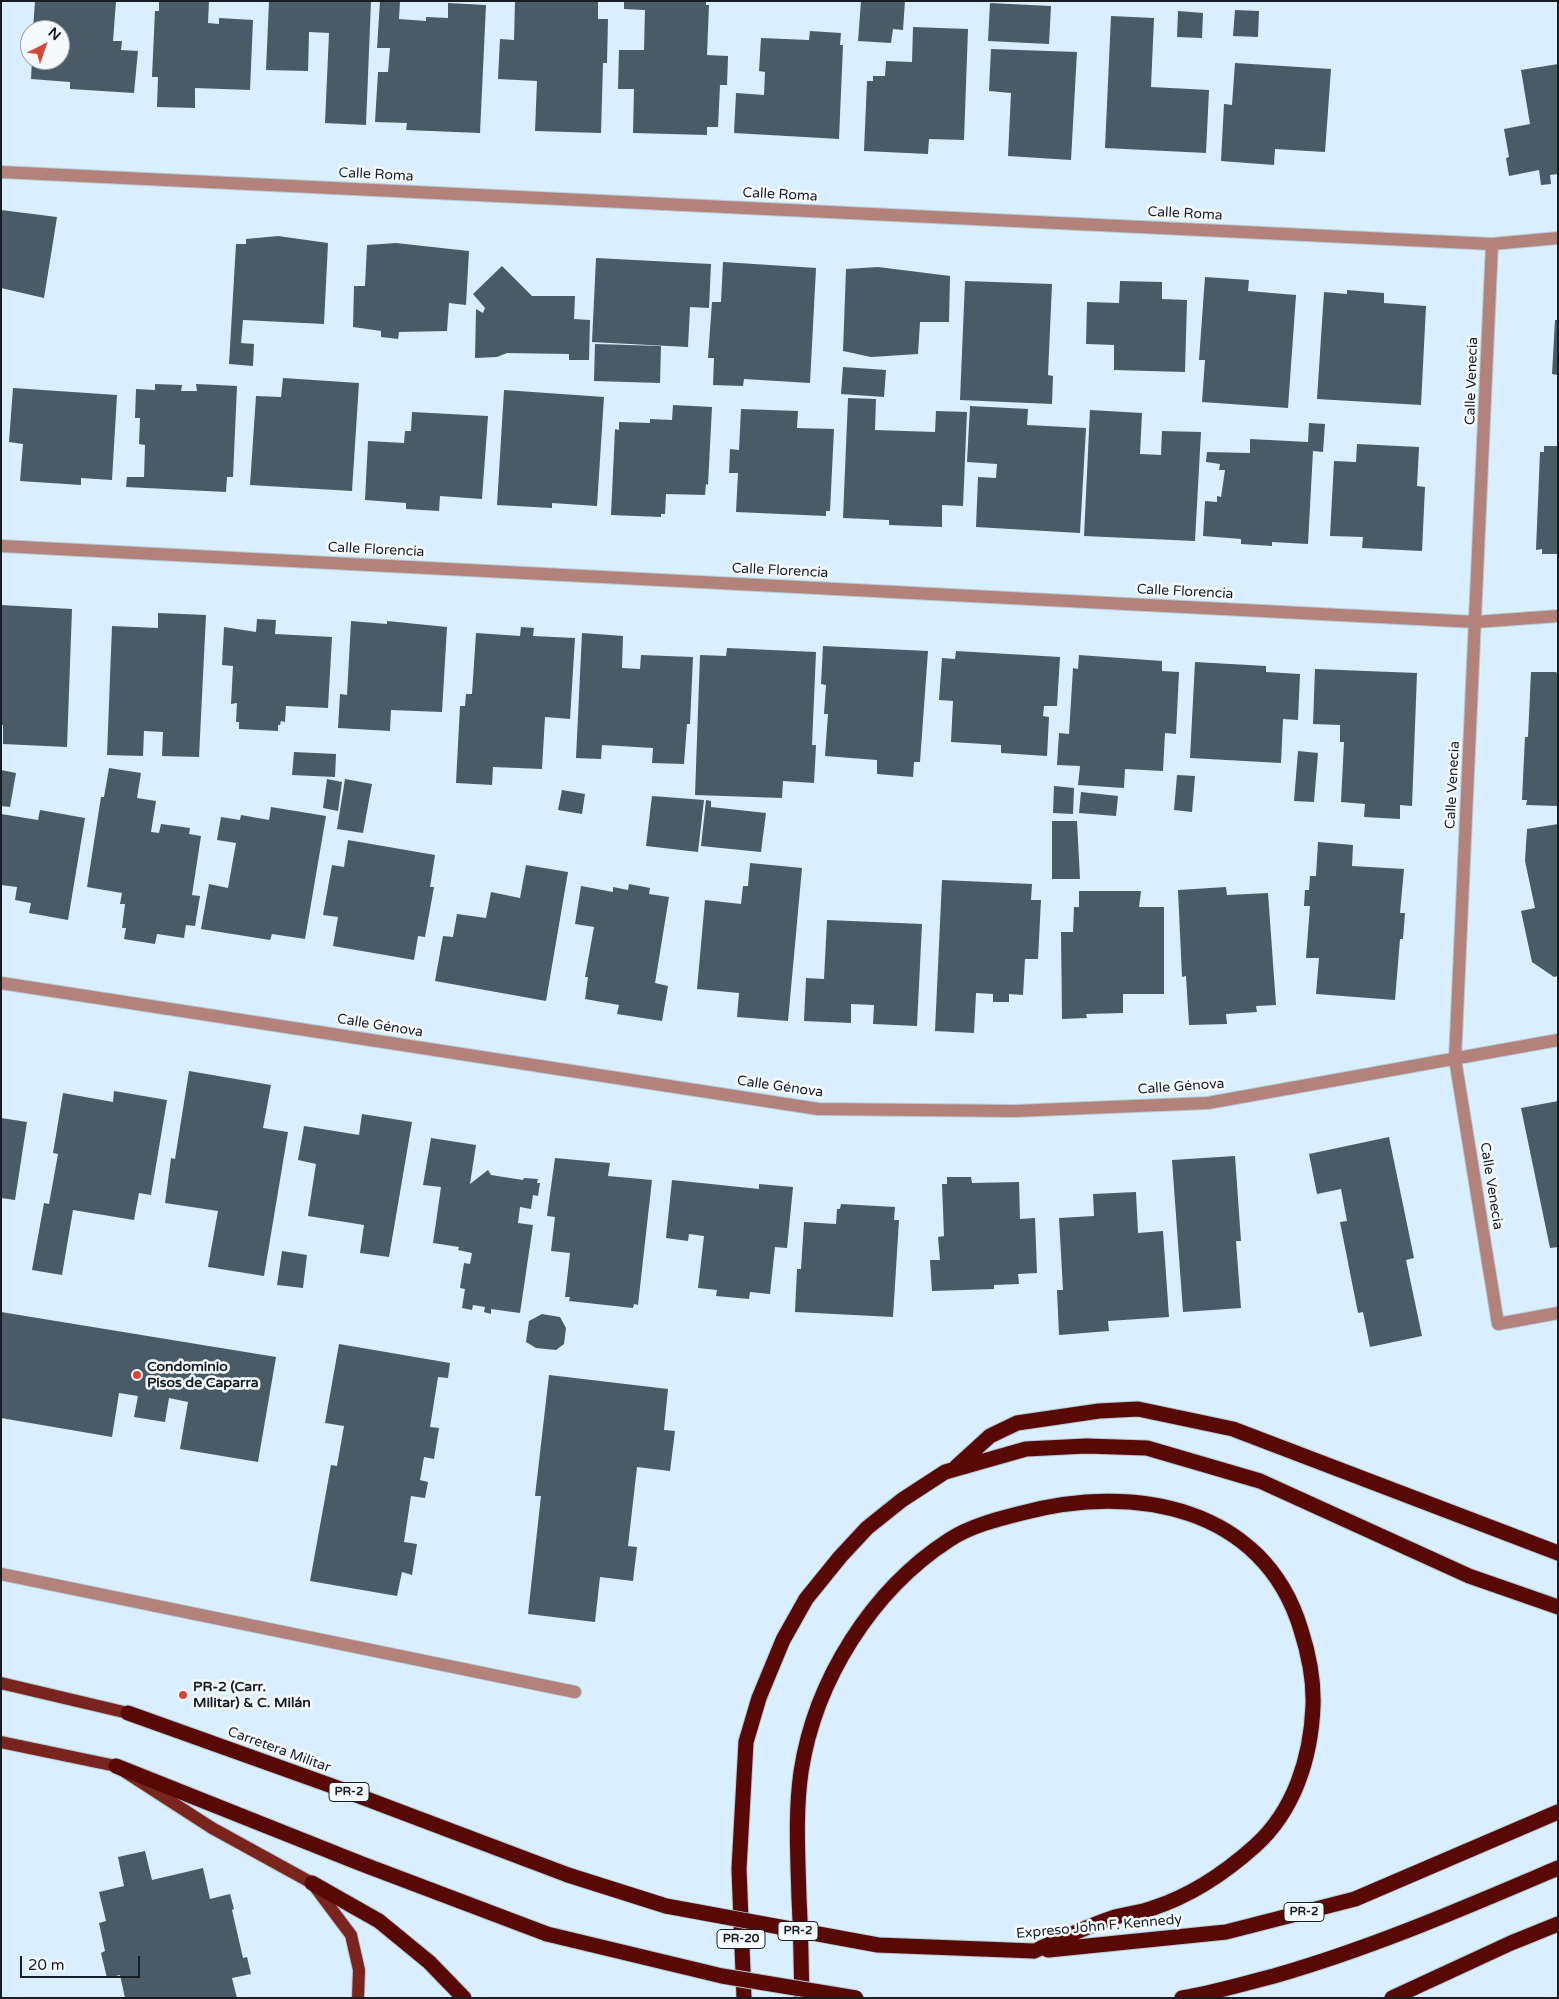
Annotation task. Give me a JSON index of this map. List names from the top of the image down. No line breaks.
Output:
{"streets":{"highway":["Carretera Militar","PR-2","Expreso John F. Kennedy","PR-20"],"street":["Calle Roma","Calle Venecia","Calle Florencia","Calle Génova"]},"crossings":[["Calle Roma","Calle Venecia"],["Calle Venecia","Calle Florencia"],["Calle Venecia","Calle Génova"],["Carretera Militar","Expreso John F. Kennedy"]],"places":["Condominio Pisos de Caparra","PR-2 (Carr. Militar) & C. Milán"],"scale_bar":"20 m","north":"top right"}
